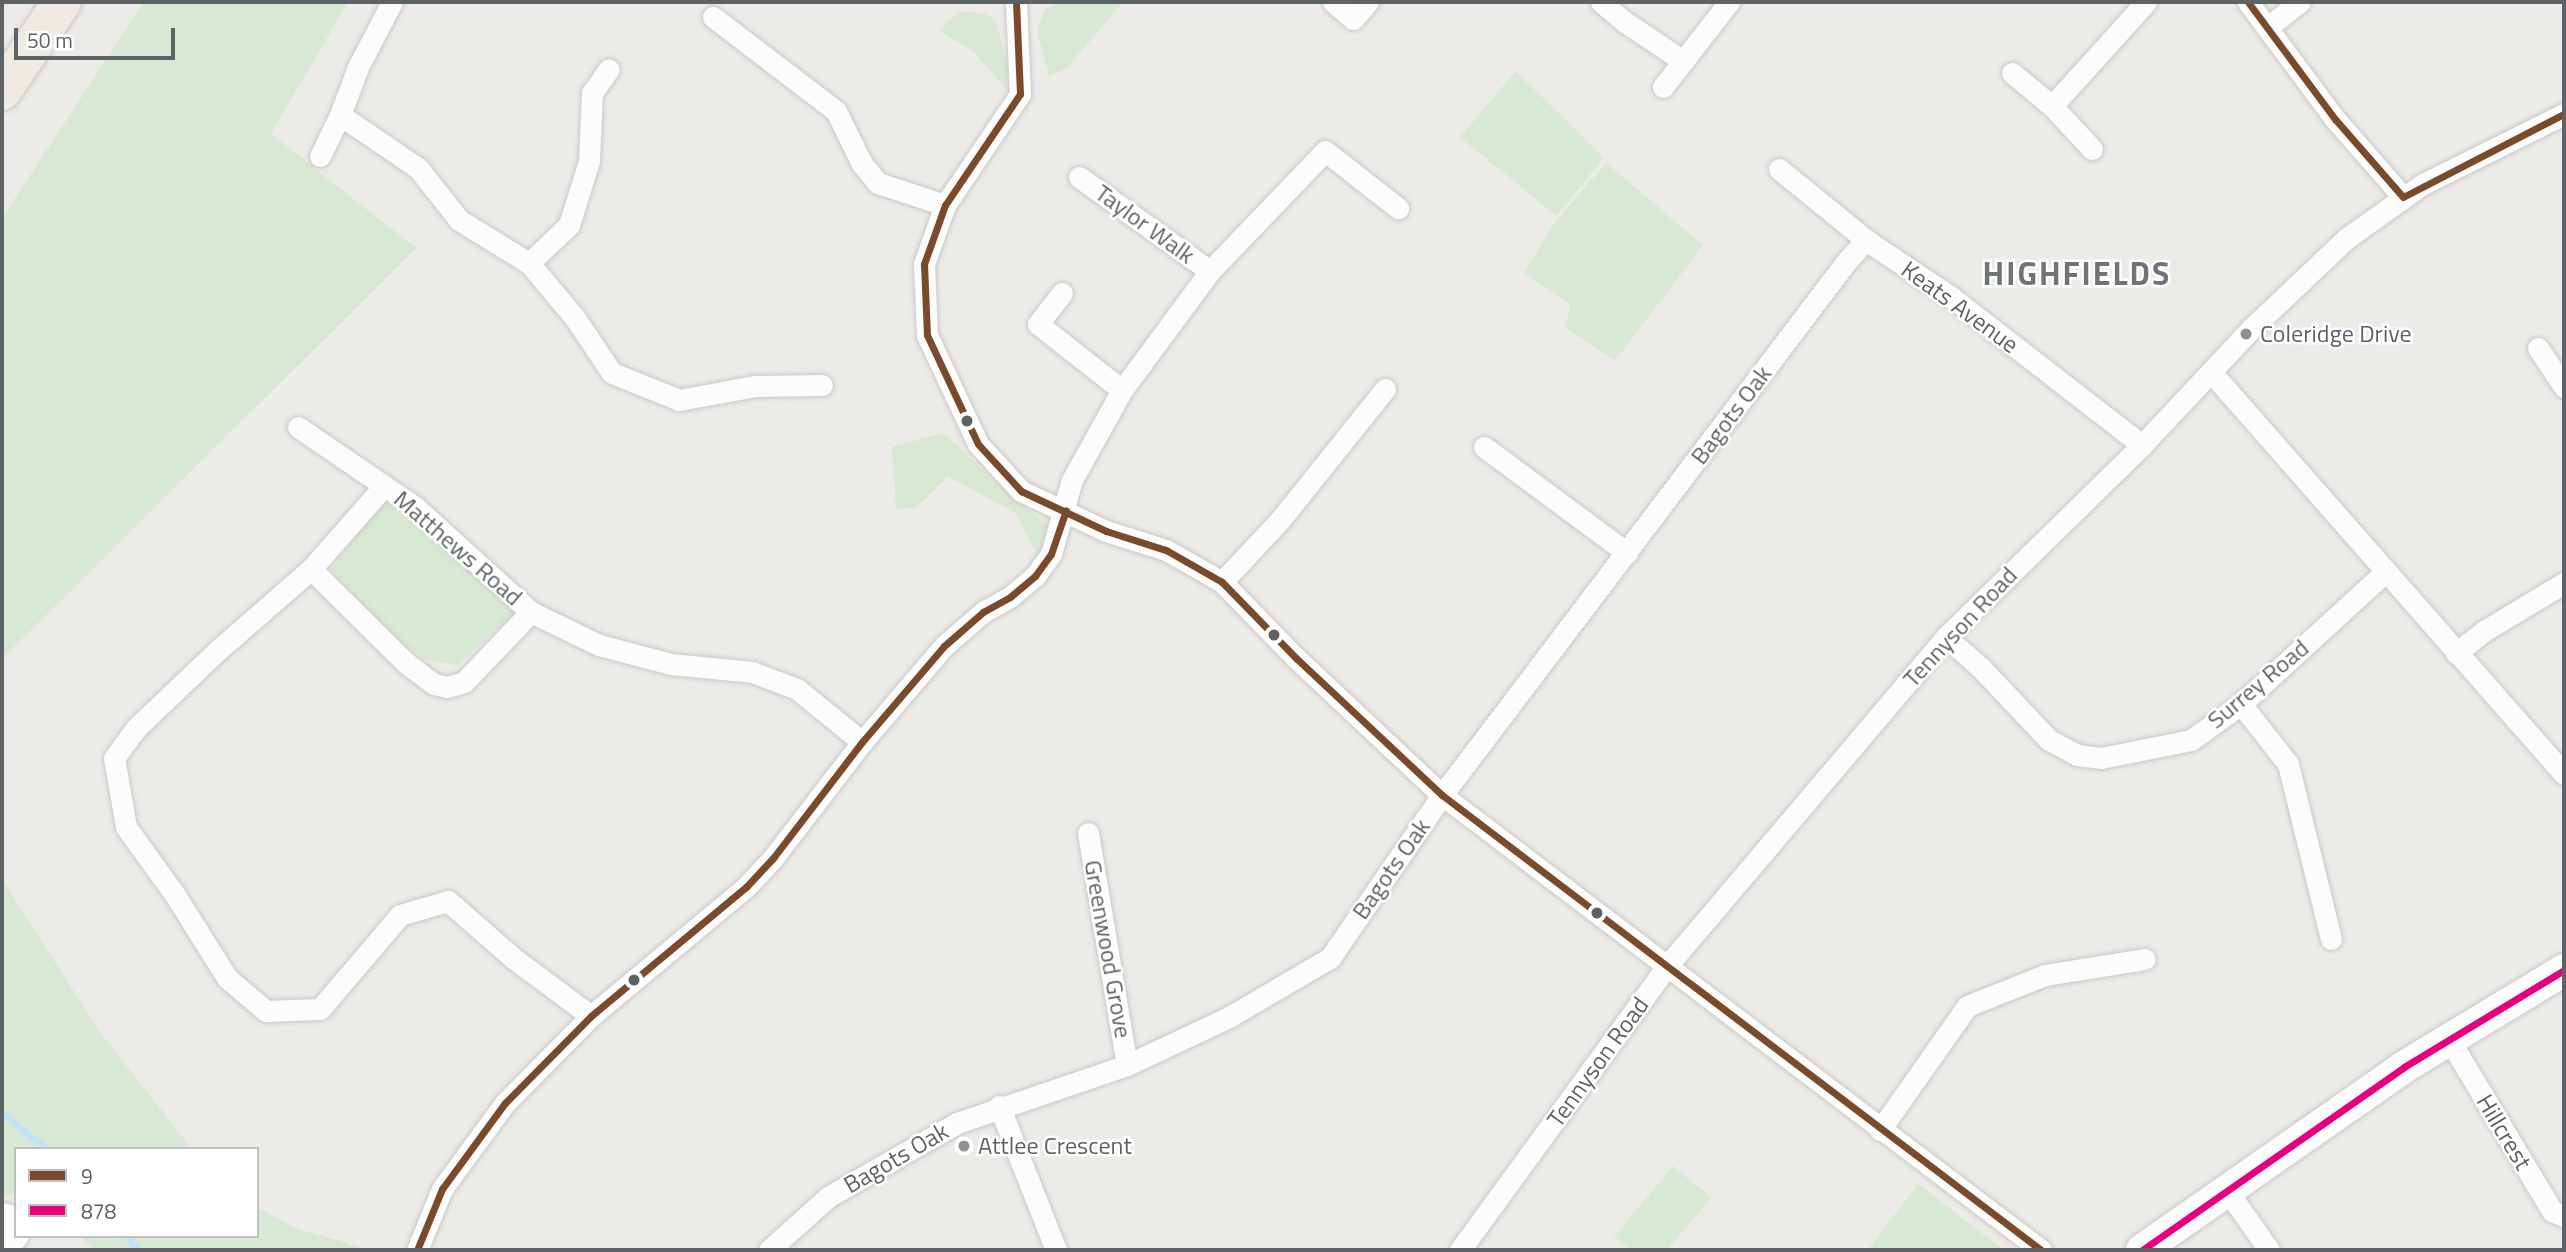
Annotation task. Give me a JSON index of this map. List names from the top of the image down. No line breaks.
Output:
{"streets":{"street":["Taylor Walk","Keats Avenue","Bagots Oak","Matthews Road","Tennyson Road","Surrey Road","Greenwood Grove","Hillcrest"]},"crossings":[["Keats Avenue","Bagots Oak"],["Keats Avenue","Tennyson Road"],["Bagots Oak","Greenwood Grove"],["Tennyson Road","Surrey Road"]],"districts":["HIGHFIELDS"],"places":["Coleridge Drive","Attlee Crescent"],"lines":["transit line 9","transit line 878"],"legend":["9","878"],"scale_bar":"50 m"}
